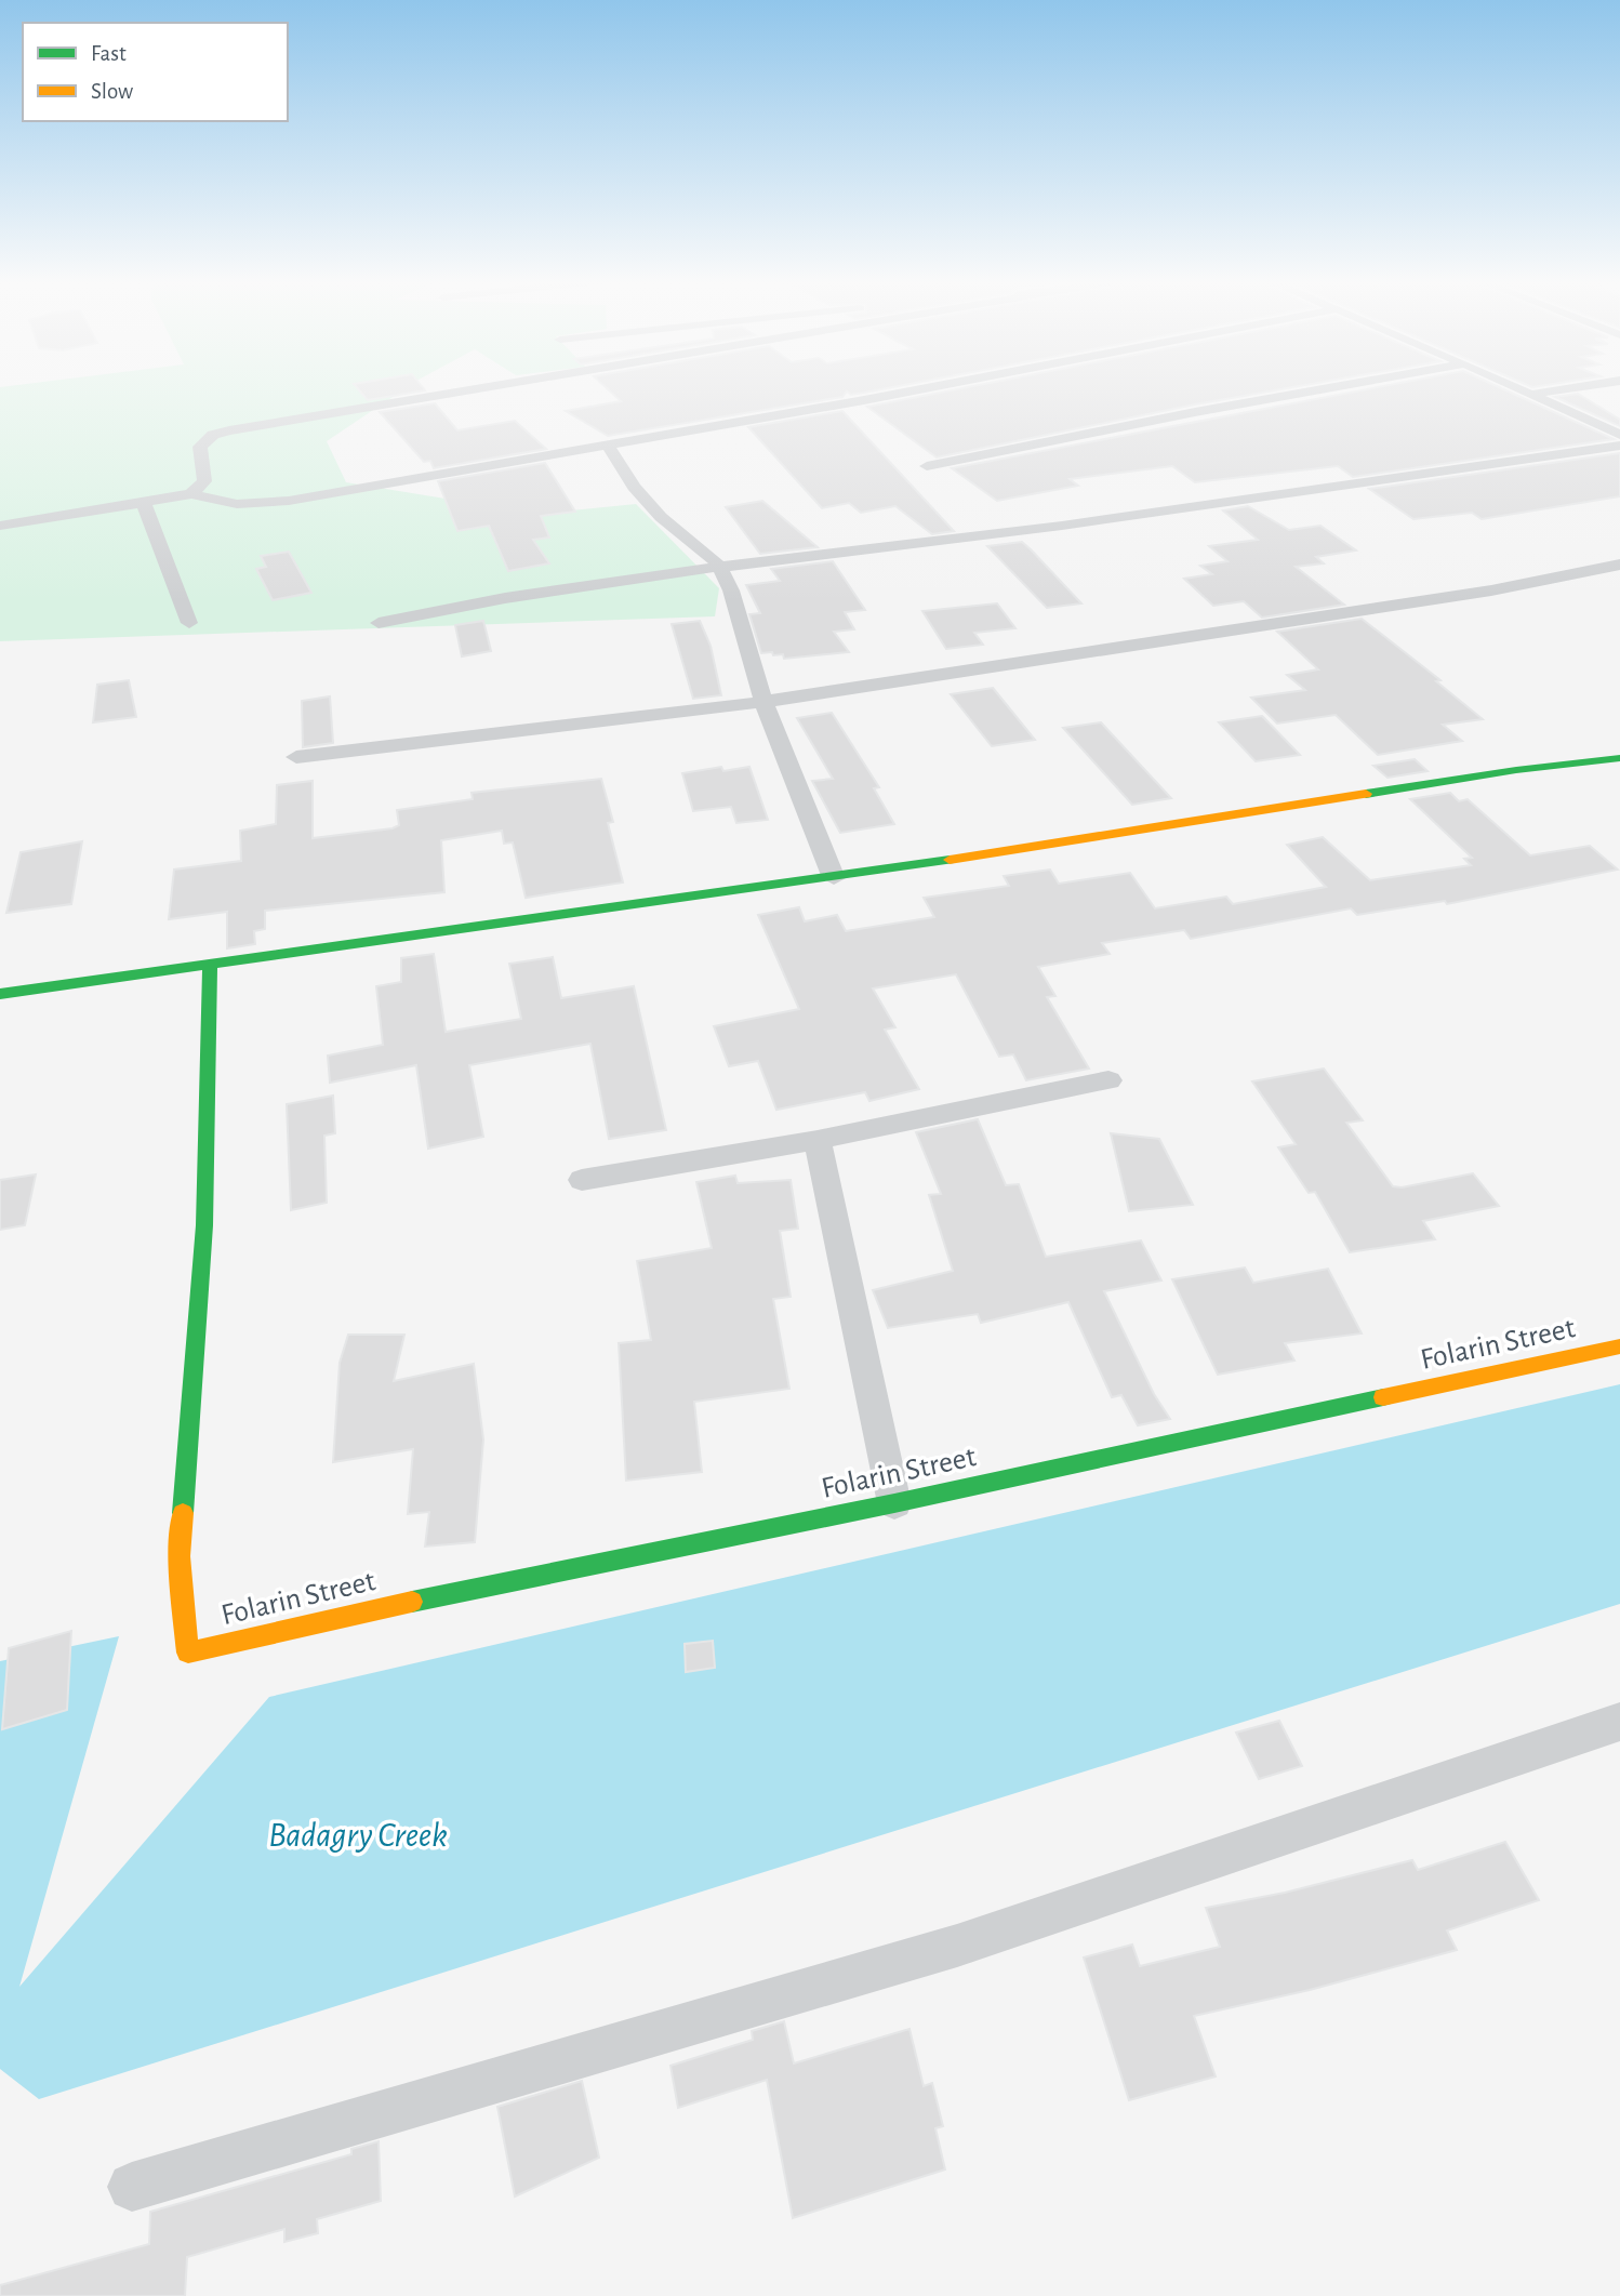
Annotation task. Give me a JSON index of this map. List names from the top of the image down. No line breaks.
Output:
{"streets":{"street":["Folarin Street"]},"water":["Badagry Creek"],"legend":["Fast","Slow"]}
